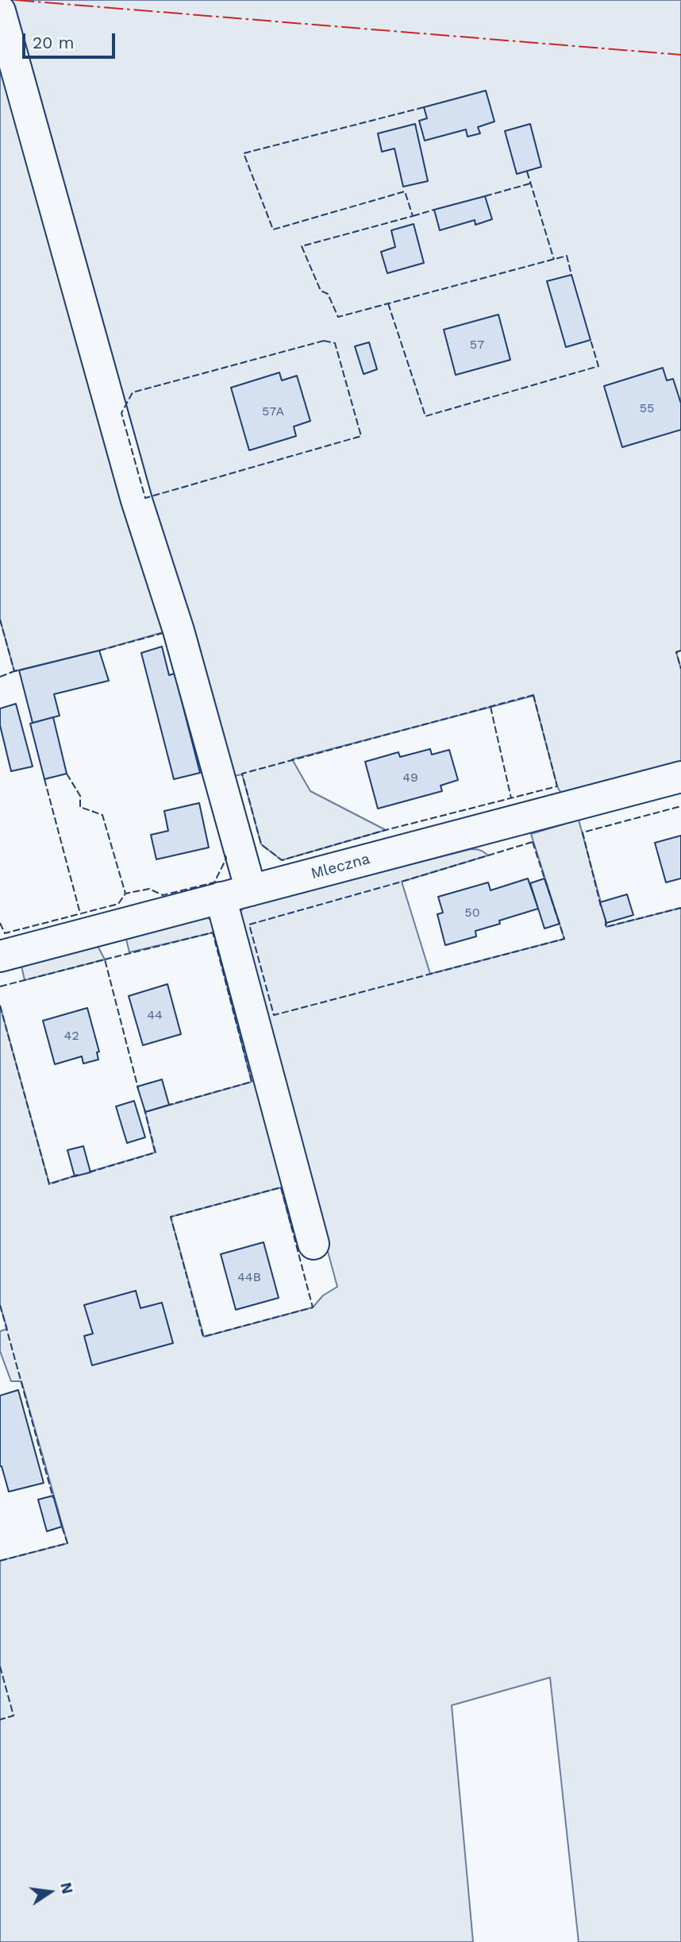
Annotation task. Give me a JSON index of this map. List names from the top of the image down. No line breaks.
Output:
{"streets":{"street":["Mleczna"]},"house_numbers":["57","55","57A","49","50","44","42","44B"],"scale_bar":"20 m","north":"right"}
